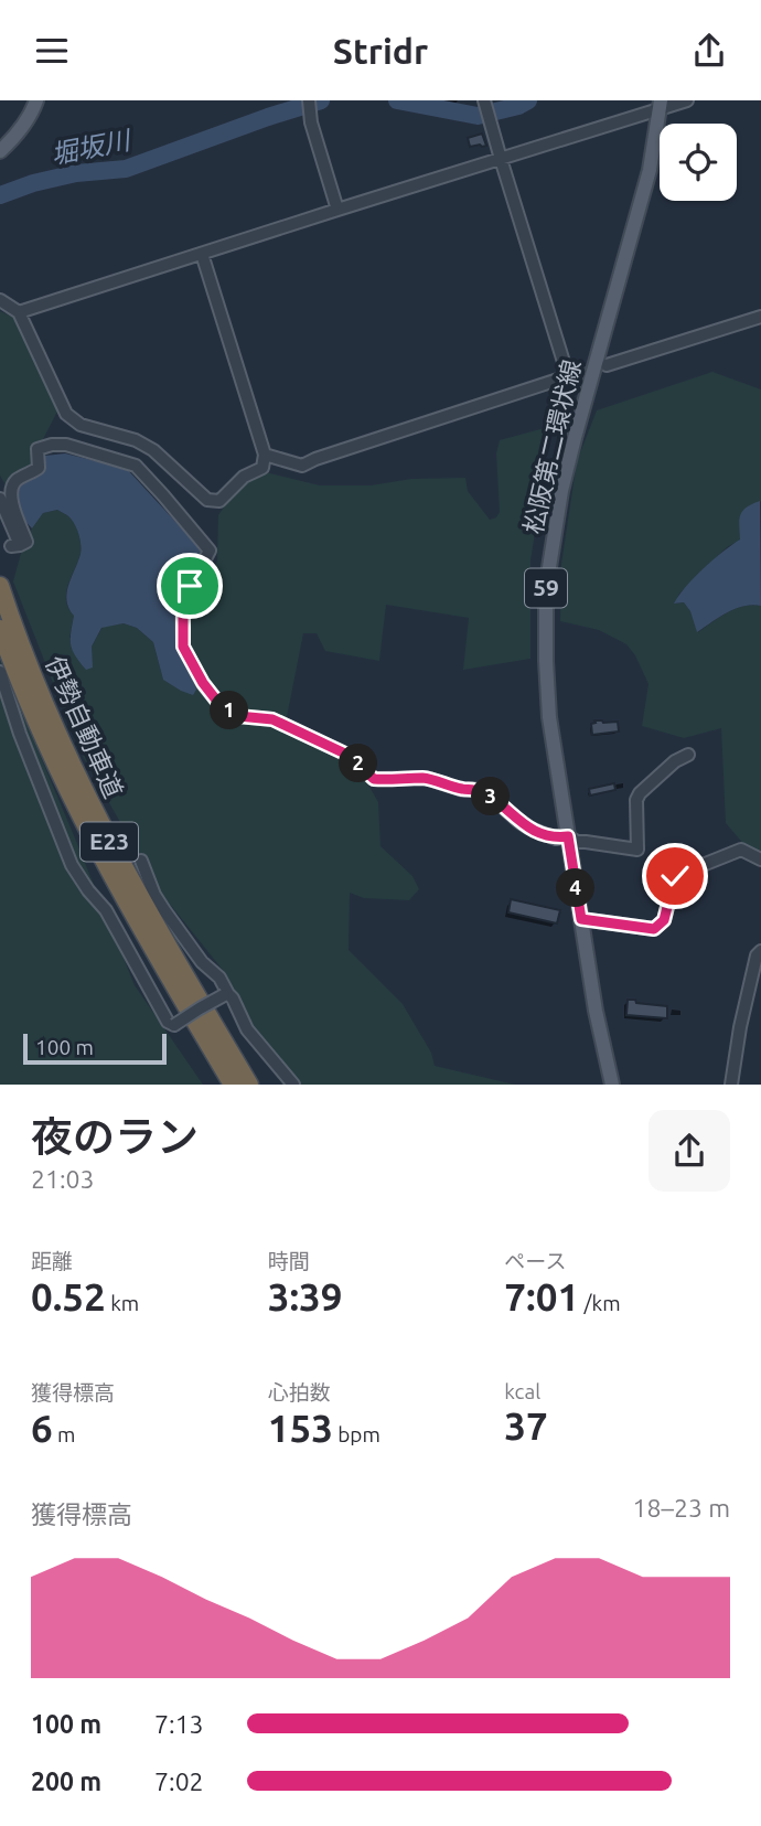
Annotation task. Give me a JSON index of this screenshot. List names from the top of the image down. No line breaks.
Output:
{"streets":{"highway":["伊勢自動車道","E23"],"main road":["松阪第二環状線","59"]},"water":["堀坂川"],"scale_bar":"100 m","page":{"header":"Stridr","pins":["1","2","3","4"],"scale":"100 m","heading":["夜のラン","21:03"],"stats":[["距離","0.52 km"],["時間","3:39"],["ペース","7:01 /km"],["獲得標高","6 m"],["心拍数","153 bpm"],["kcal","37"]],"chart":["獲得標高","18–23 m"],"list":[{"name":"100 m","note":"7:13"},{"name":"200 m","note":"7:02"}]}}
